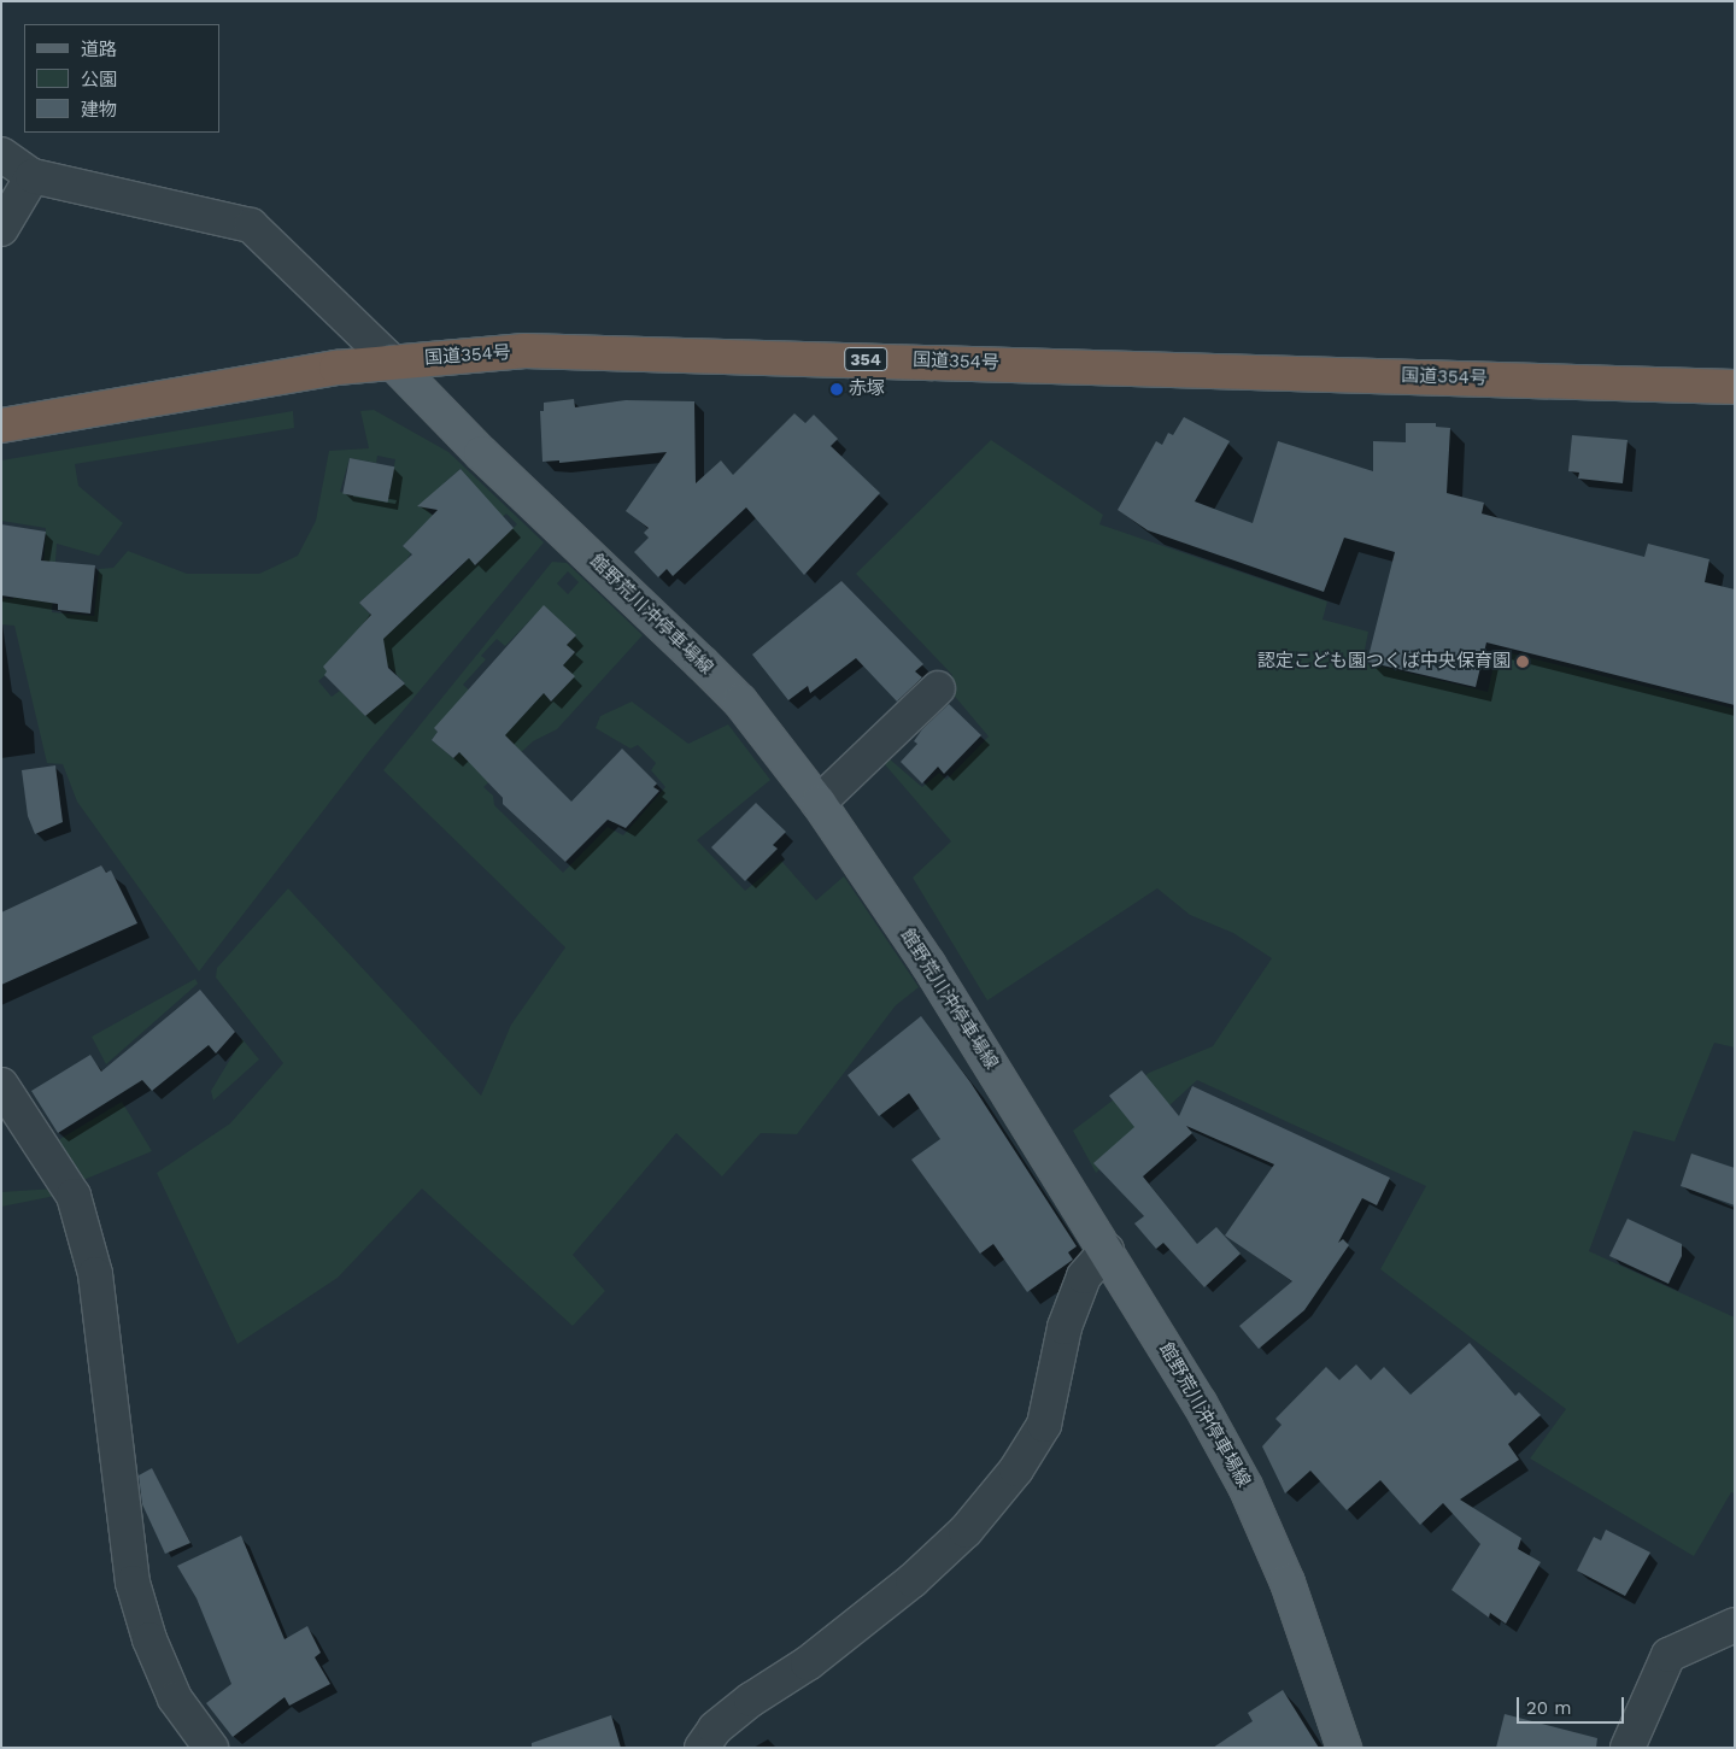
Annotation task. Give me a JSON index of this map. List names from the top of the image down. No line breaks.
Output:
{"streets":{"highway":["国道354号","354"],"main road":["館野荒川沖停車場線"]},"crossings":[["国道354号","館野荒川沖停車場線"]],"places":["赤塚","認定こども園つくば中央保育園"],"legend":["道路","公園","建物"],"scale_bar":"20 m"}
